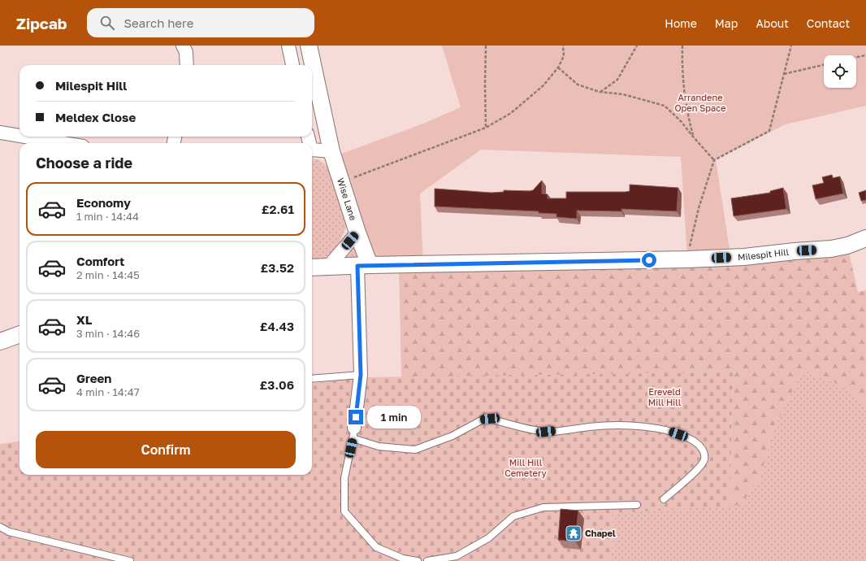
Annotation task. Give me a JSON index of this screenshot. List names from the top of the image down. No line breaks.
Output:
{"streets":{"street":["Wise Lane","Milespit Hill"]},"crossings":[["Wise Lane","Milespit Hill"]],"parks":["Arrandene Open Space","Ereveld Mill Hill","Mill Hill Cemetery"],"places":{"temple":["Chapel"]},"page":{"header":"Zipcab","search":"Search here","nav":["Home","Map","About","Contact"],"banner":["Milespit Hill","Meldex Close"],"heading":"Choose a ride","list":[{"name":"Economy","note":"1 min · 14:44","value":"£2.61"},{"name":"Comfort","note":"2 min · 14:45","value":"£3.52"},{"name":"XL","note":"3 min · 14:46","value":"£4.43"},{"name":"Green","note":"4 min · 14:47","value":"£3.06"}],"bubble":"1 min","buttons":"Confirm"}}
